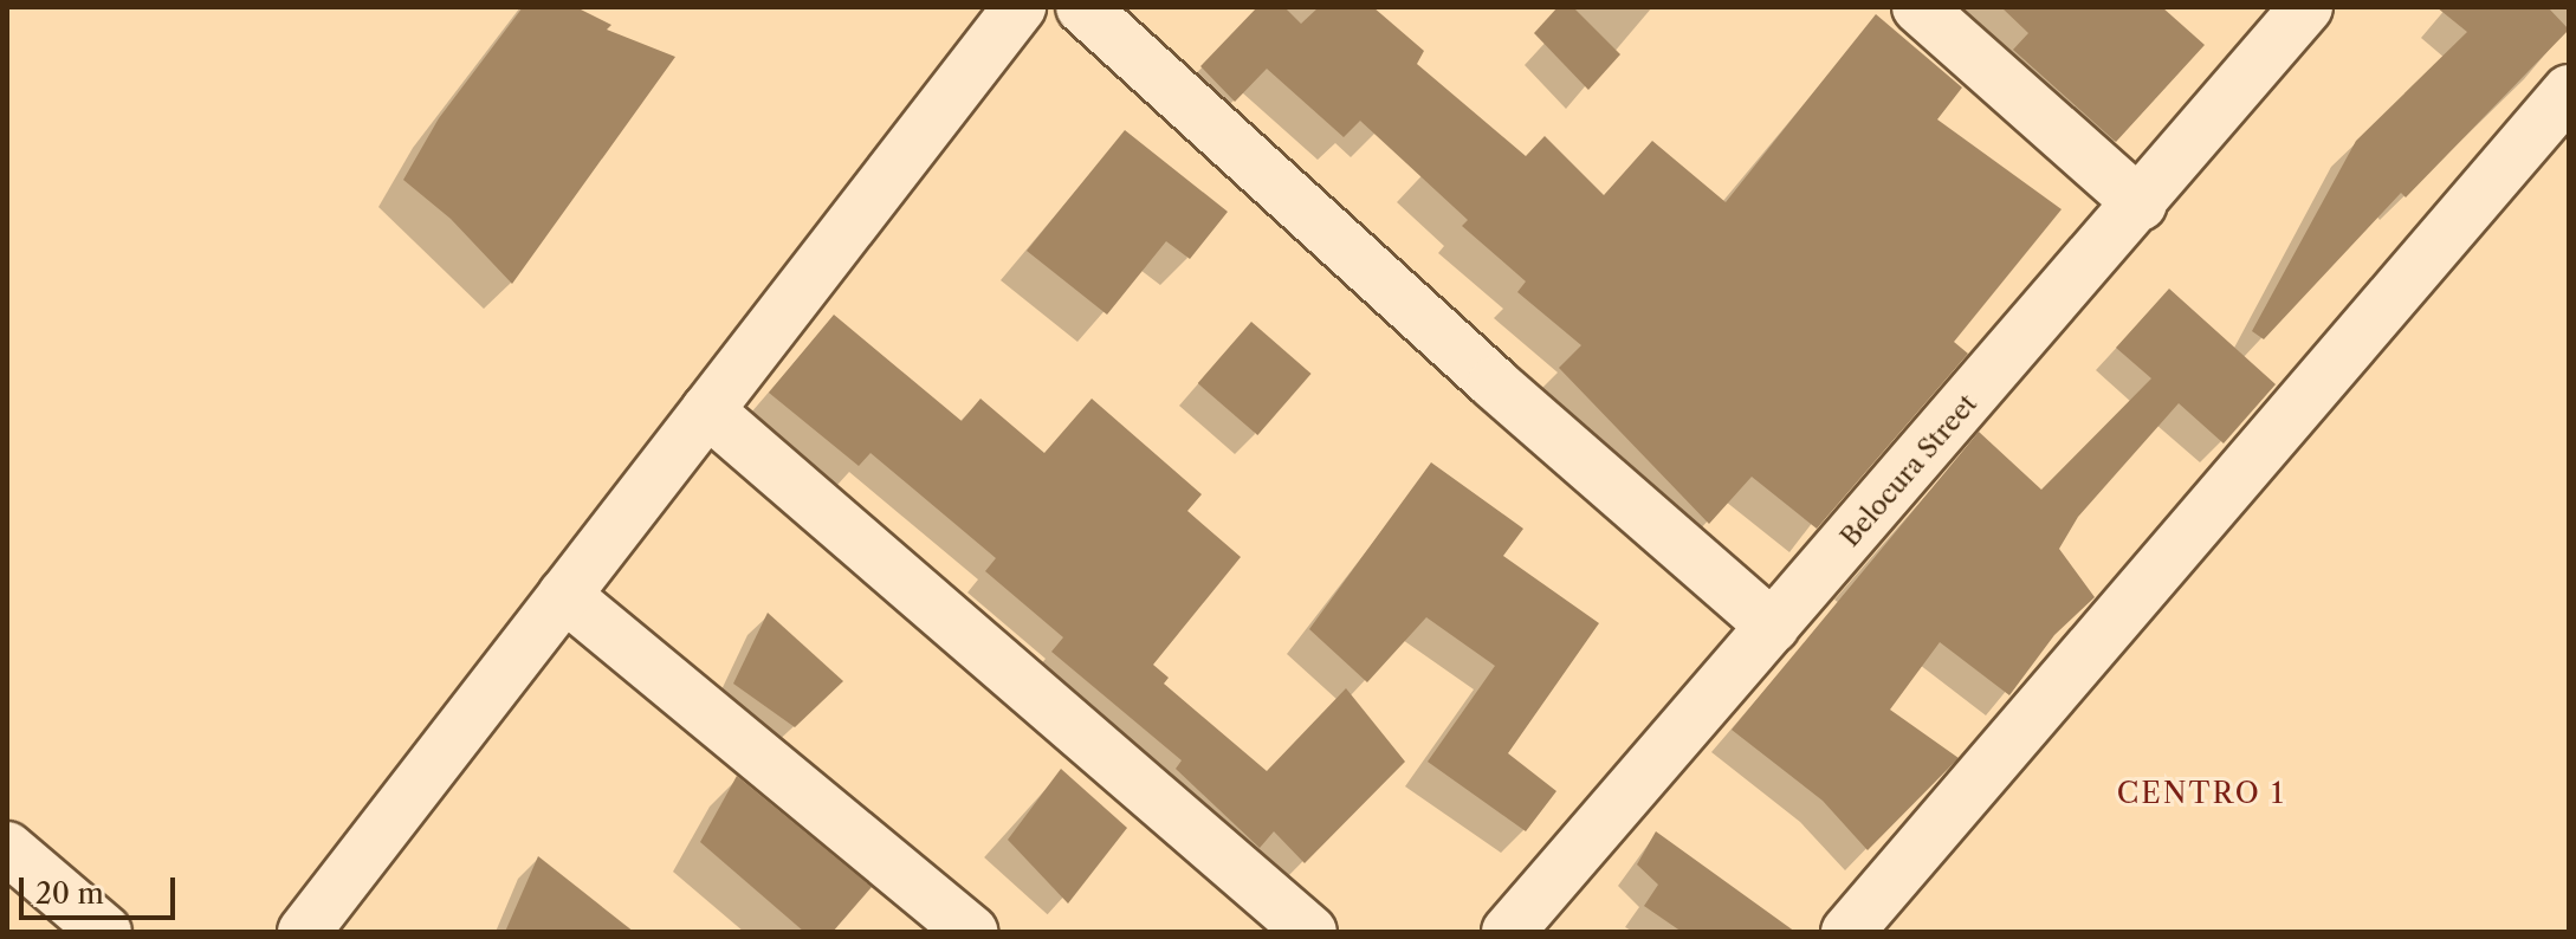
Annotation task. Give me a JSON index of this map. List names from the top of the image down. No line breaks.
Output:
{"streets":{"street":["Belocura Street"]},"districts":["CENTRO 1"],"scale_bar":"20 m"}
